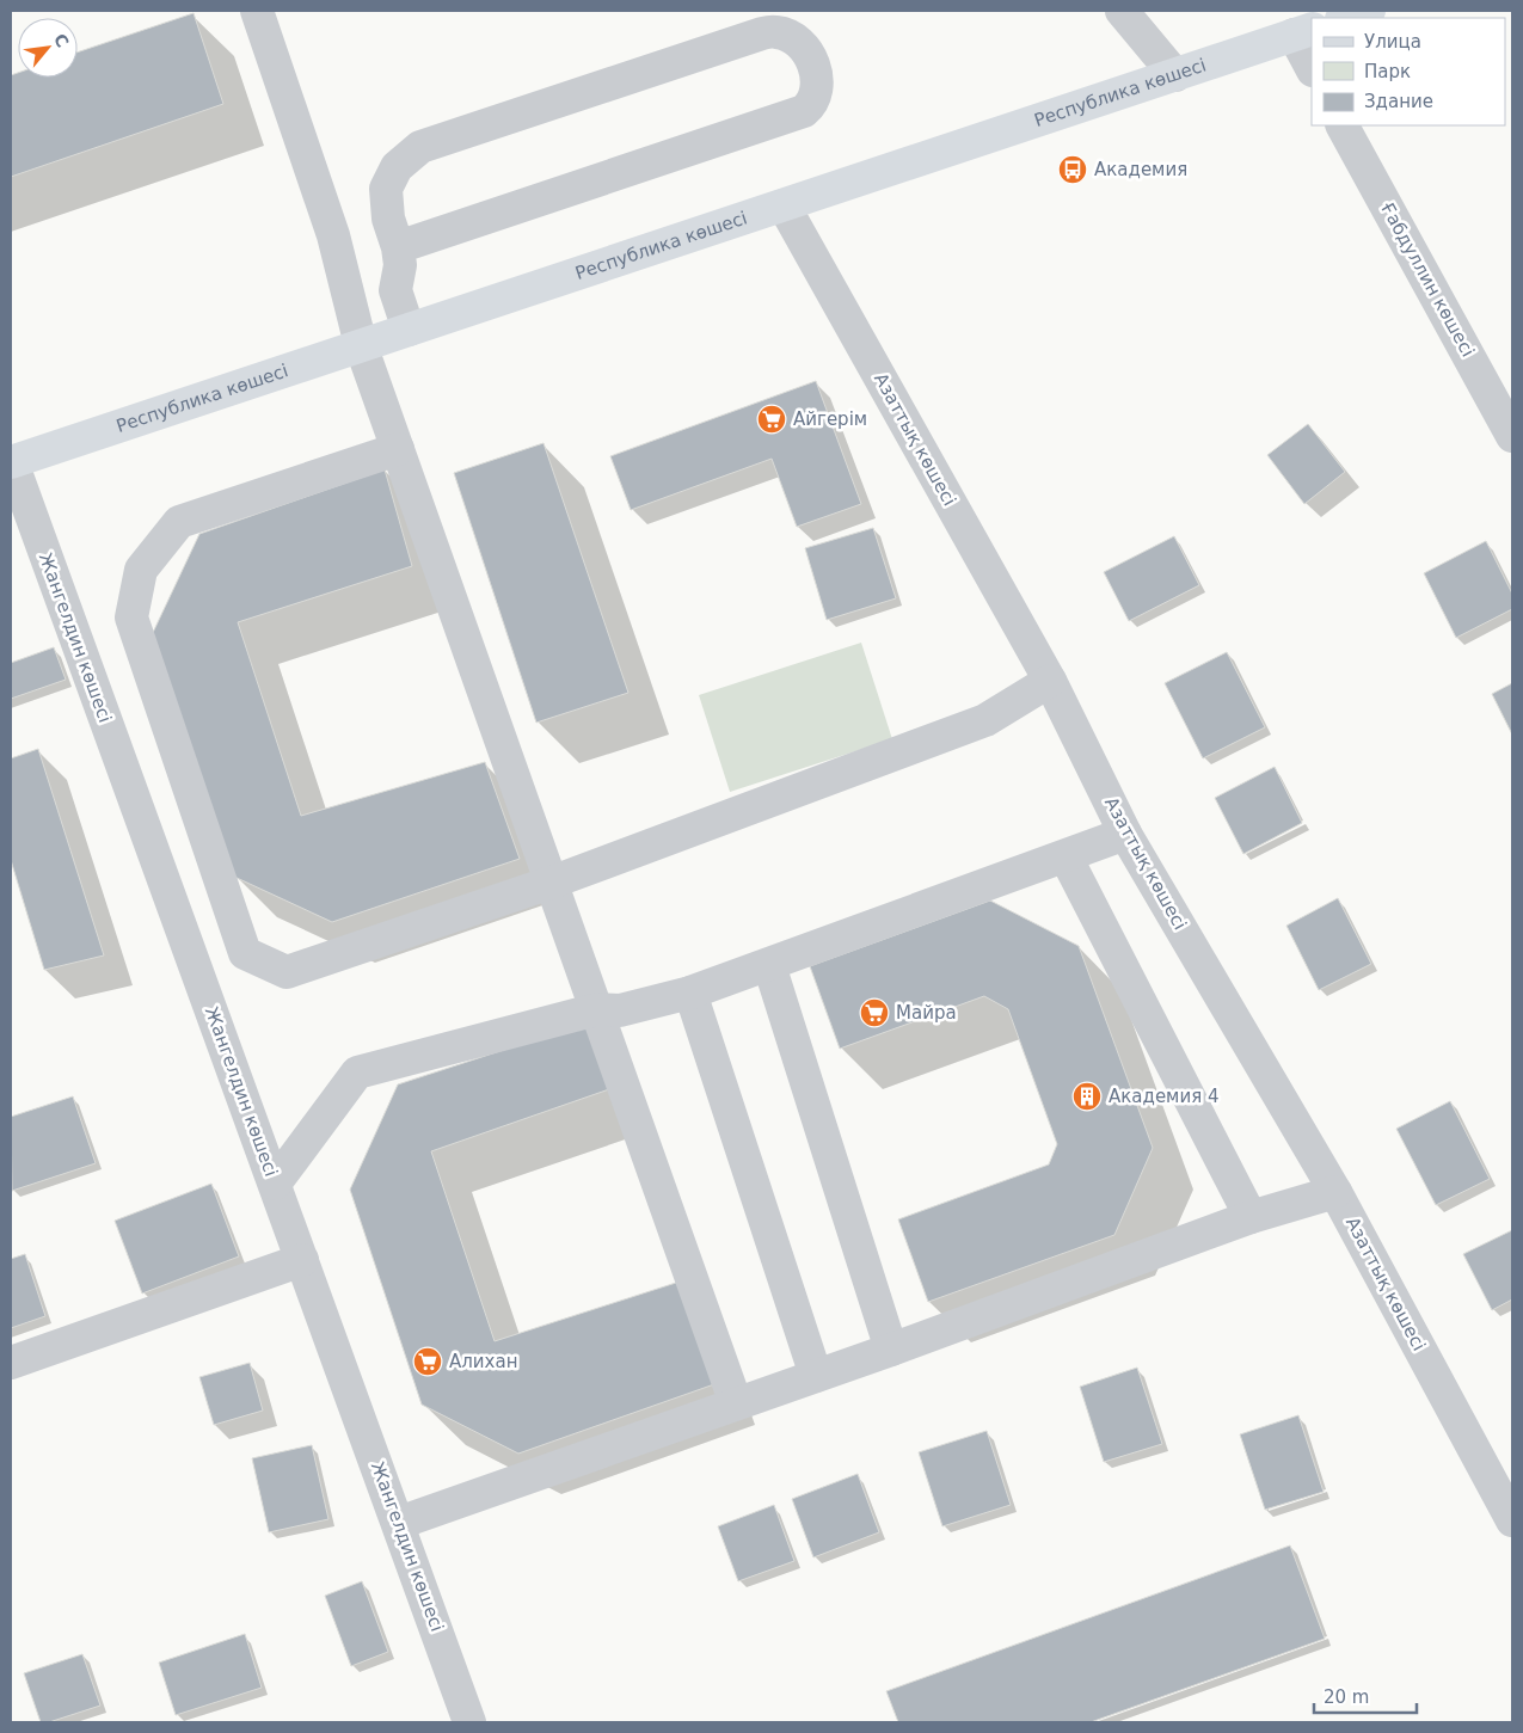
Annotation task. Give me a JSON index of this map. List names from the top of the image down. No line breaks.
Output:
{"streets":{"main road":["Республика көшесі"],"street":["Ғабдуллин көшесі","Азаттық көшесі","Жангелдин көшесі"]},"crossings":[["Республика көшесі","Азаттық көшесі"],["Республика көшесі","Жангелдин көшесі"]],"places":{"bus stop":["Академия"],"supermarket":["Айгерім","Майра","Алихан"],"building":["Академия 4"]},"legend":["Улица","Парк","Здание"],"scale_bar":"20 m","north":"top right"}
